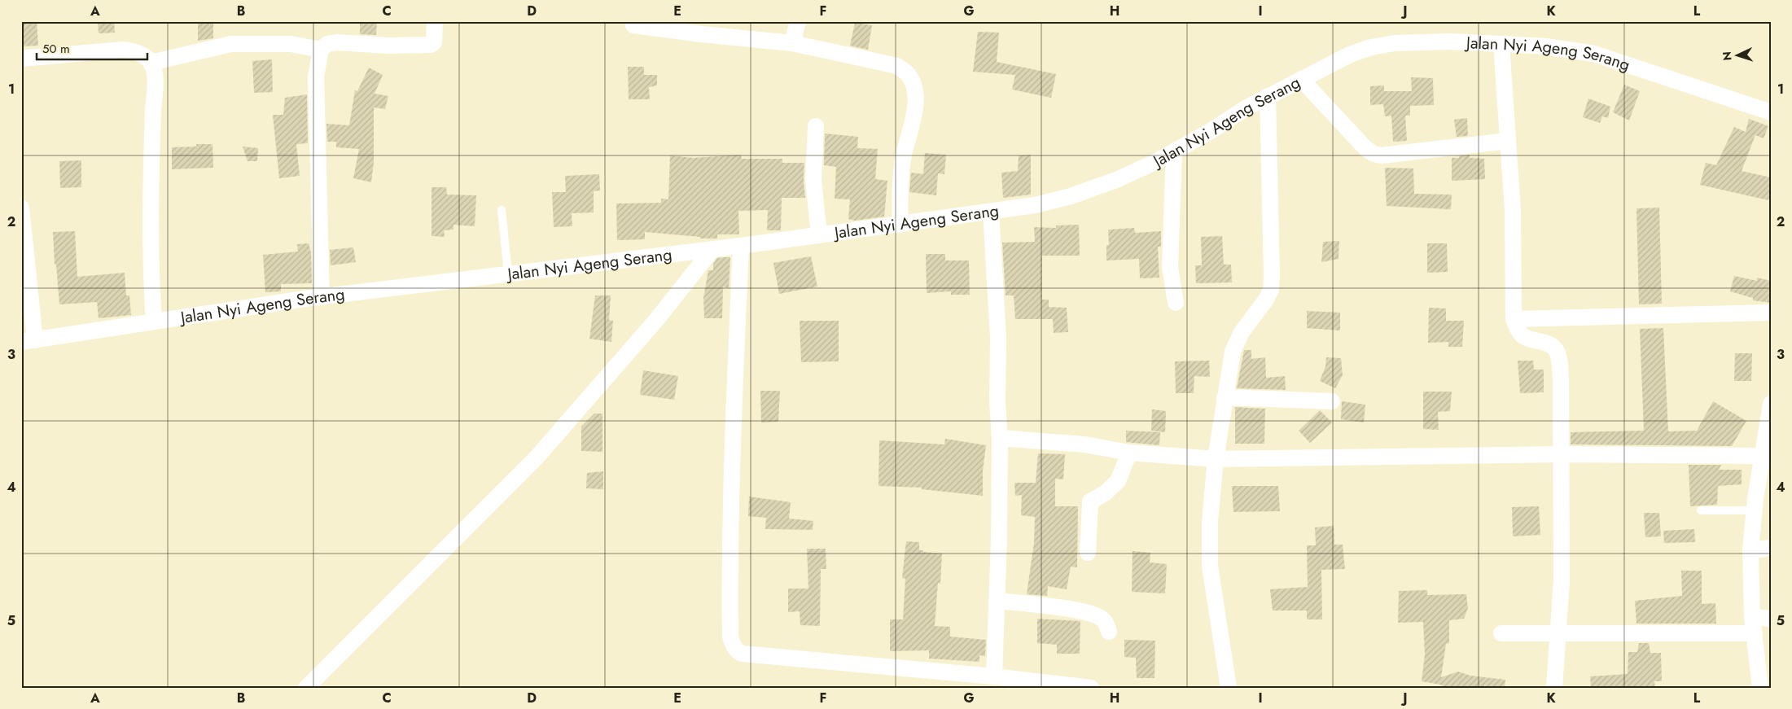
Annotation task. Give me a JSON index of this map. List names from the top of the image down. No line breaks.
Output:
{"streets":{"street":["Jalan Nyi Ageng Serang"]},"scale_bar":"50 m","north":"left","grid":{"columns":["A","B","C","D","E","F","G","H","I","J","K","L"],"rows":["1","2","3","4","5"]}}
